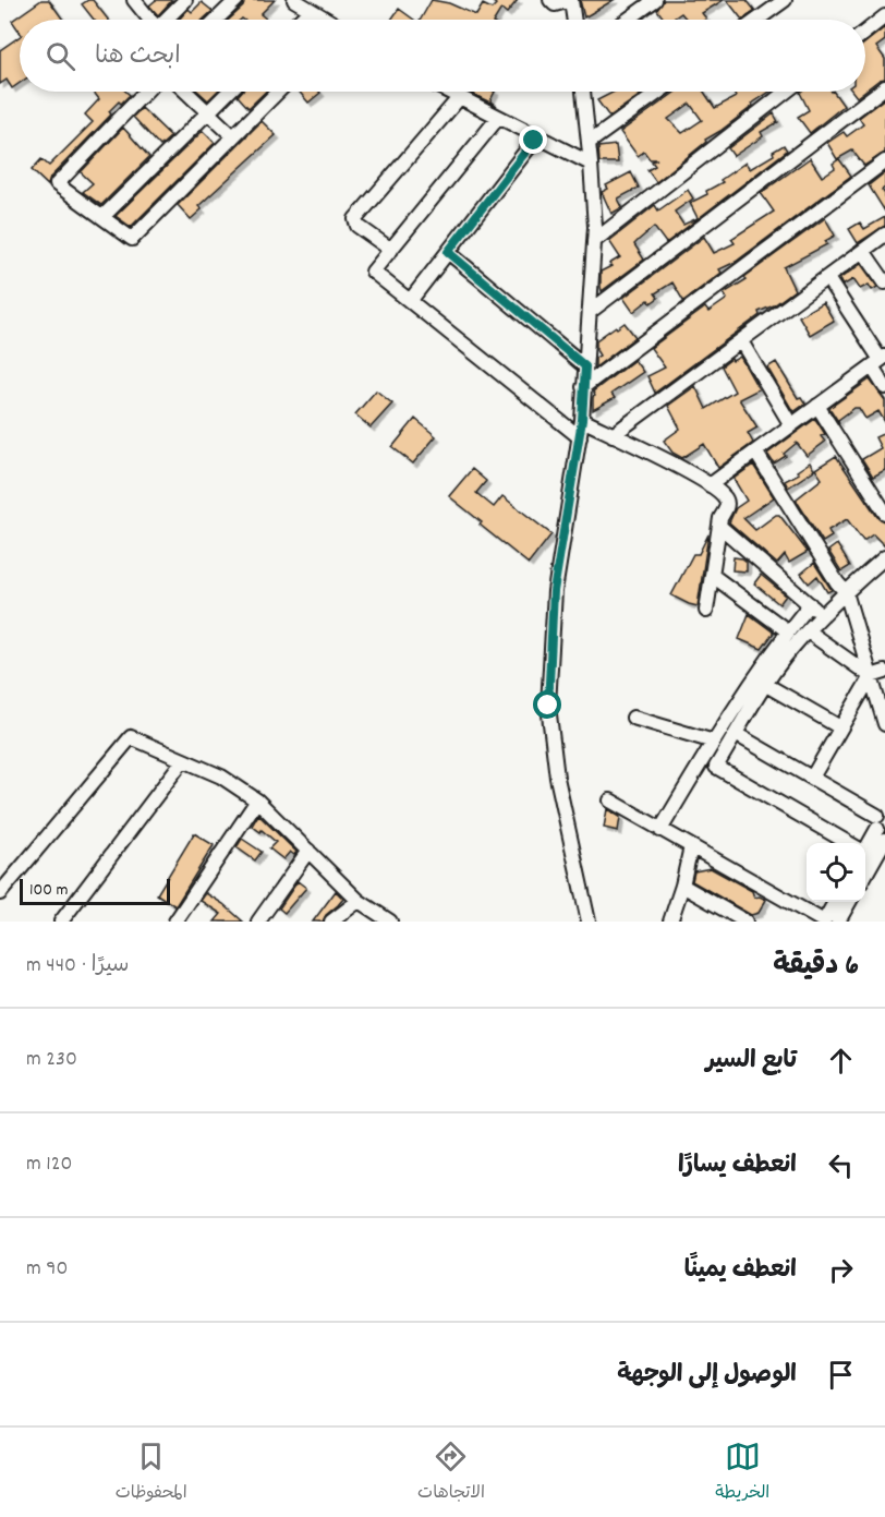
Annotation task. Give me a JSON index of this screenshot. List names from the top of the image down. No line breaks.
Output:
{"scale_bar":"100 m","page":{"search":"ابحث هنا","scale":"100 m","heading":["6 دقيقة","سيرًا · 440 m"],"list":[["تابع السير","230 m"],["انعطف يسارًا","120 m"],["انعطف يمينًا","90 m"],"الوصول إلى الوجهة"],"nav":["الخريطة","الاتجاهات","المحفوظات"]}}
